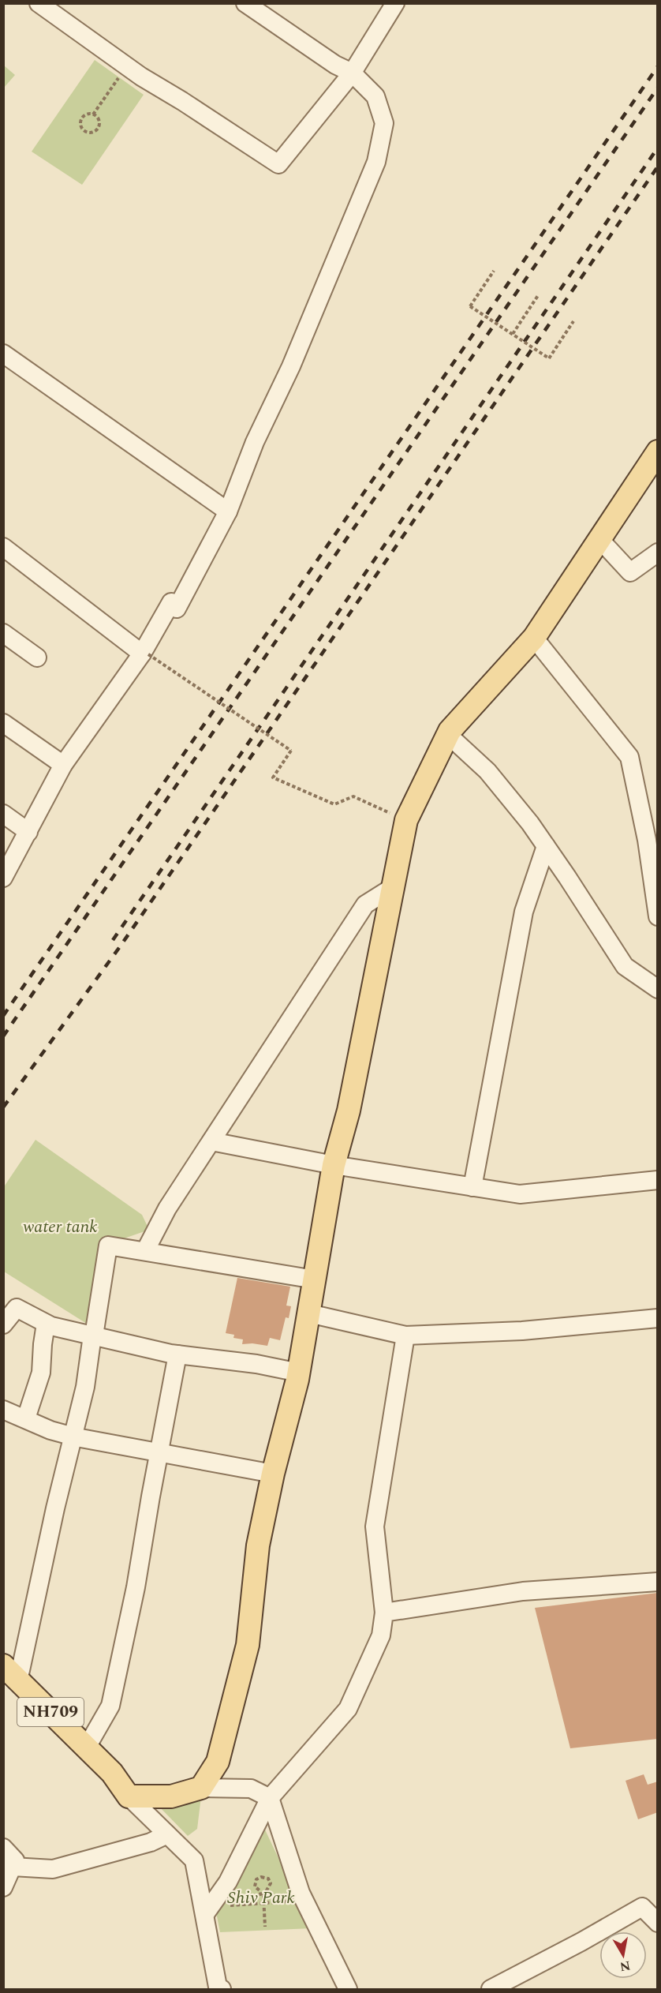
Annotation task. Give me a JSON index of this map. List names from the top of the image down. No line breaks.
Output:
{"streets":{"main road":["NH709"]},"parks":["water tank","Shiv Park"],"north":"bottom"}
